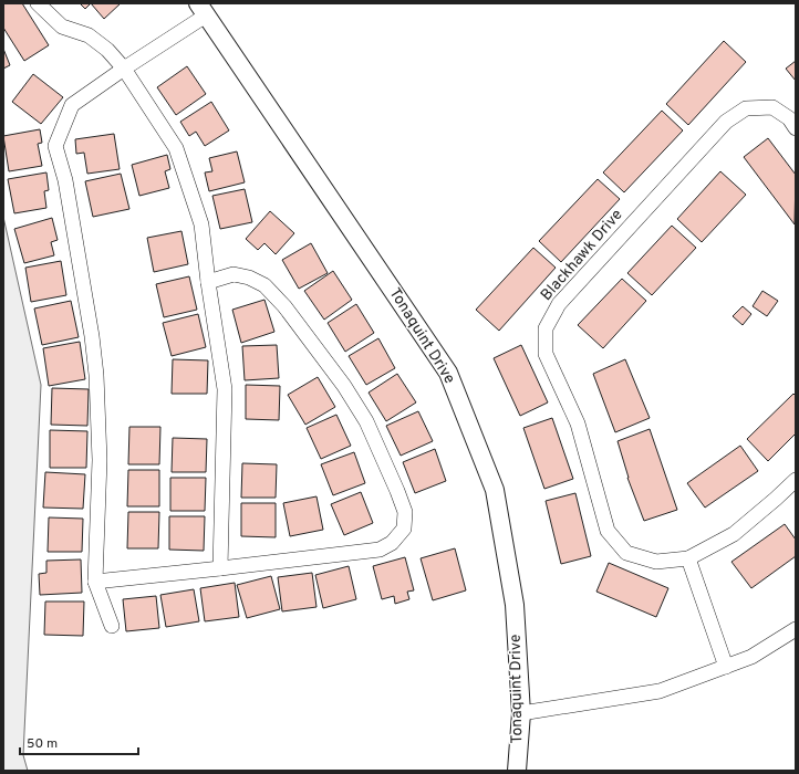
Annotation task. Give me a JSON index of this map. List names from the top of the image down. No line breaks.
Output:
{"streets":{"street":["Blackhawk Drive","Tonaquint Drive"]},"scale_bar":"50 m"}
